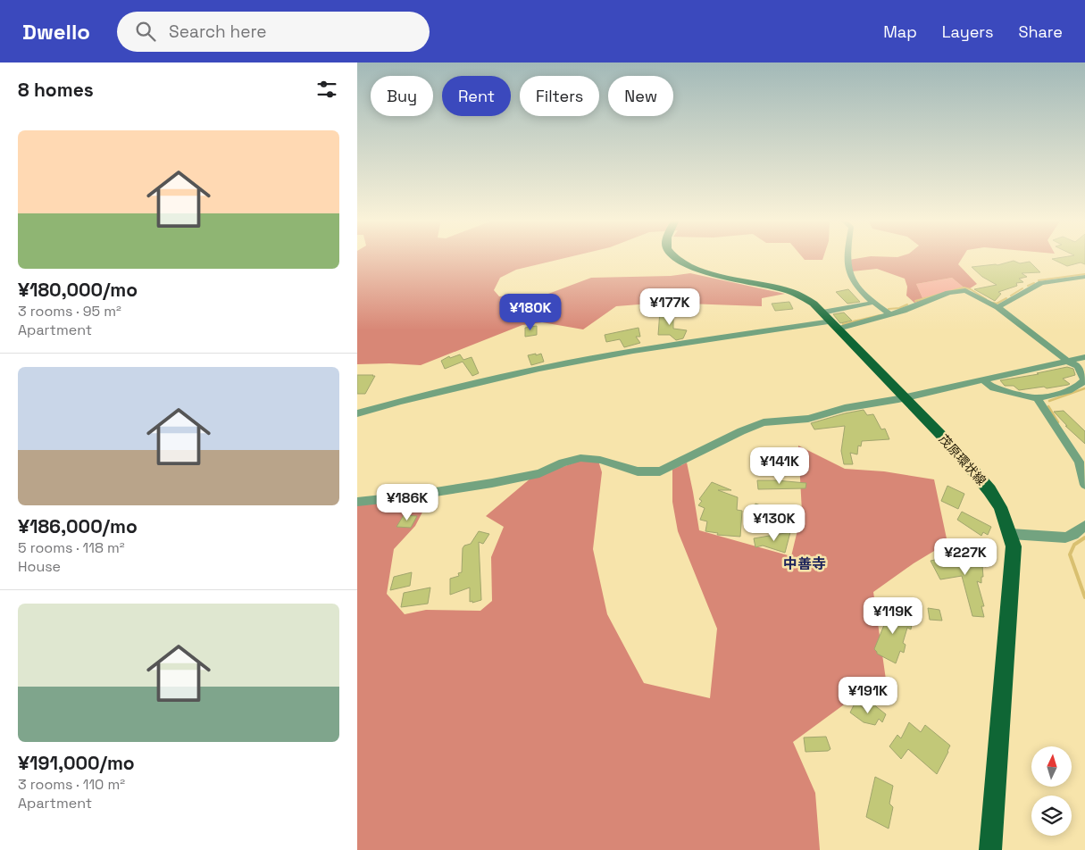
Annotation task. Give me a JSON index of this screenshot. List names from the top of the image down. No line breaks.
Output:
{"streets":{"main road":["茂原環状線"]},"districts":["中善寺"],"north":"top","page":{"header":"Dwello","search":"Search here","nav":["Map","Layers","Share"],"heading":"8 homes","chip":["Buy","Rent","Filters","New"],"list":[{"name":"¥180,000/mo","note":"3 rooms · 95 m² · Apartment"},{"name":"¥186,000/mo","note":"5 rooms · 118 m² · House"},{"name":"¥191,000/mo","note":"3 rooms · 110 m² · Apartment"}],"price":["¥177K","¥180K","¥141K","¥186K","¥130K","¥227K","¥119K","¥191K"]}}
